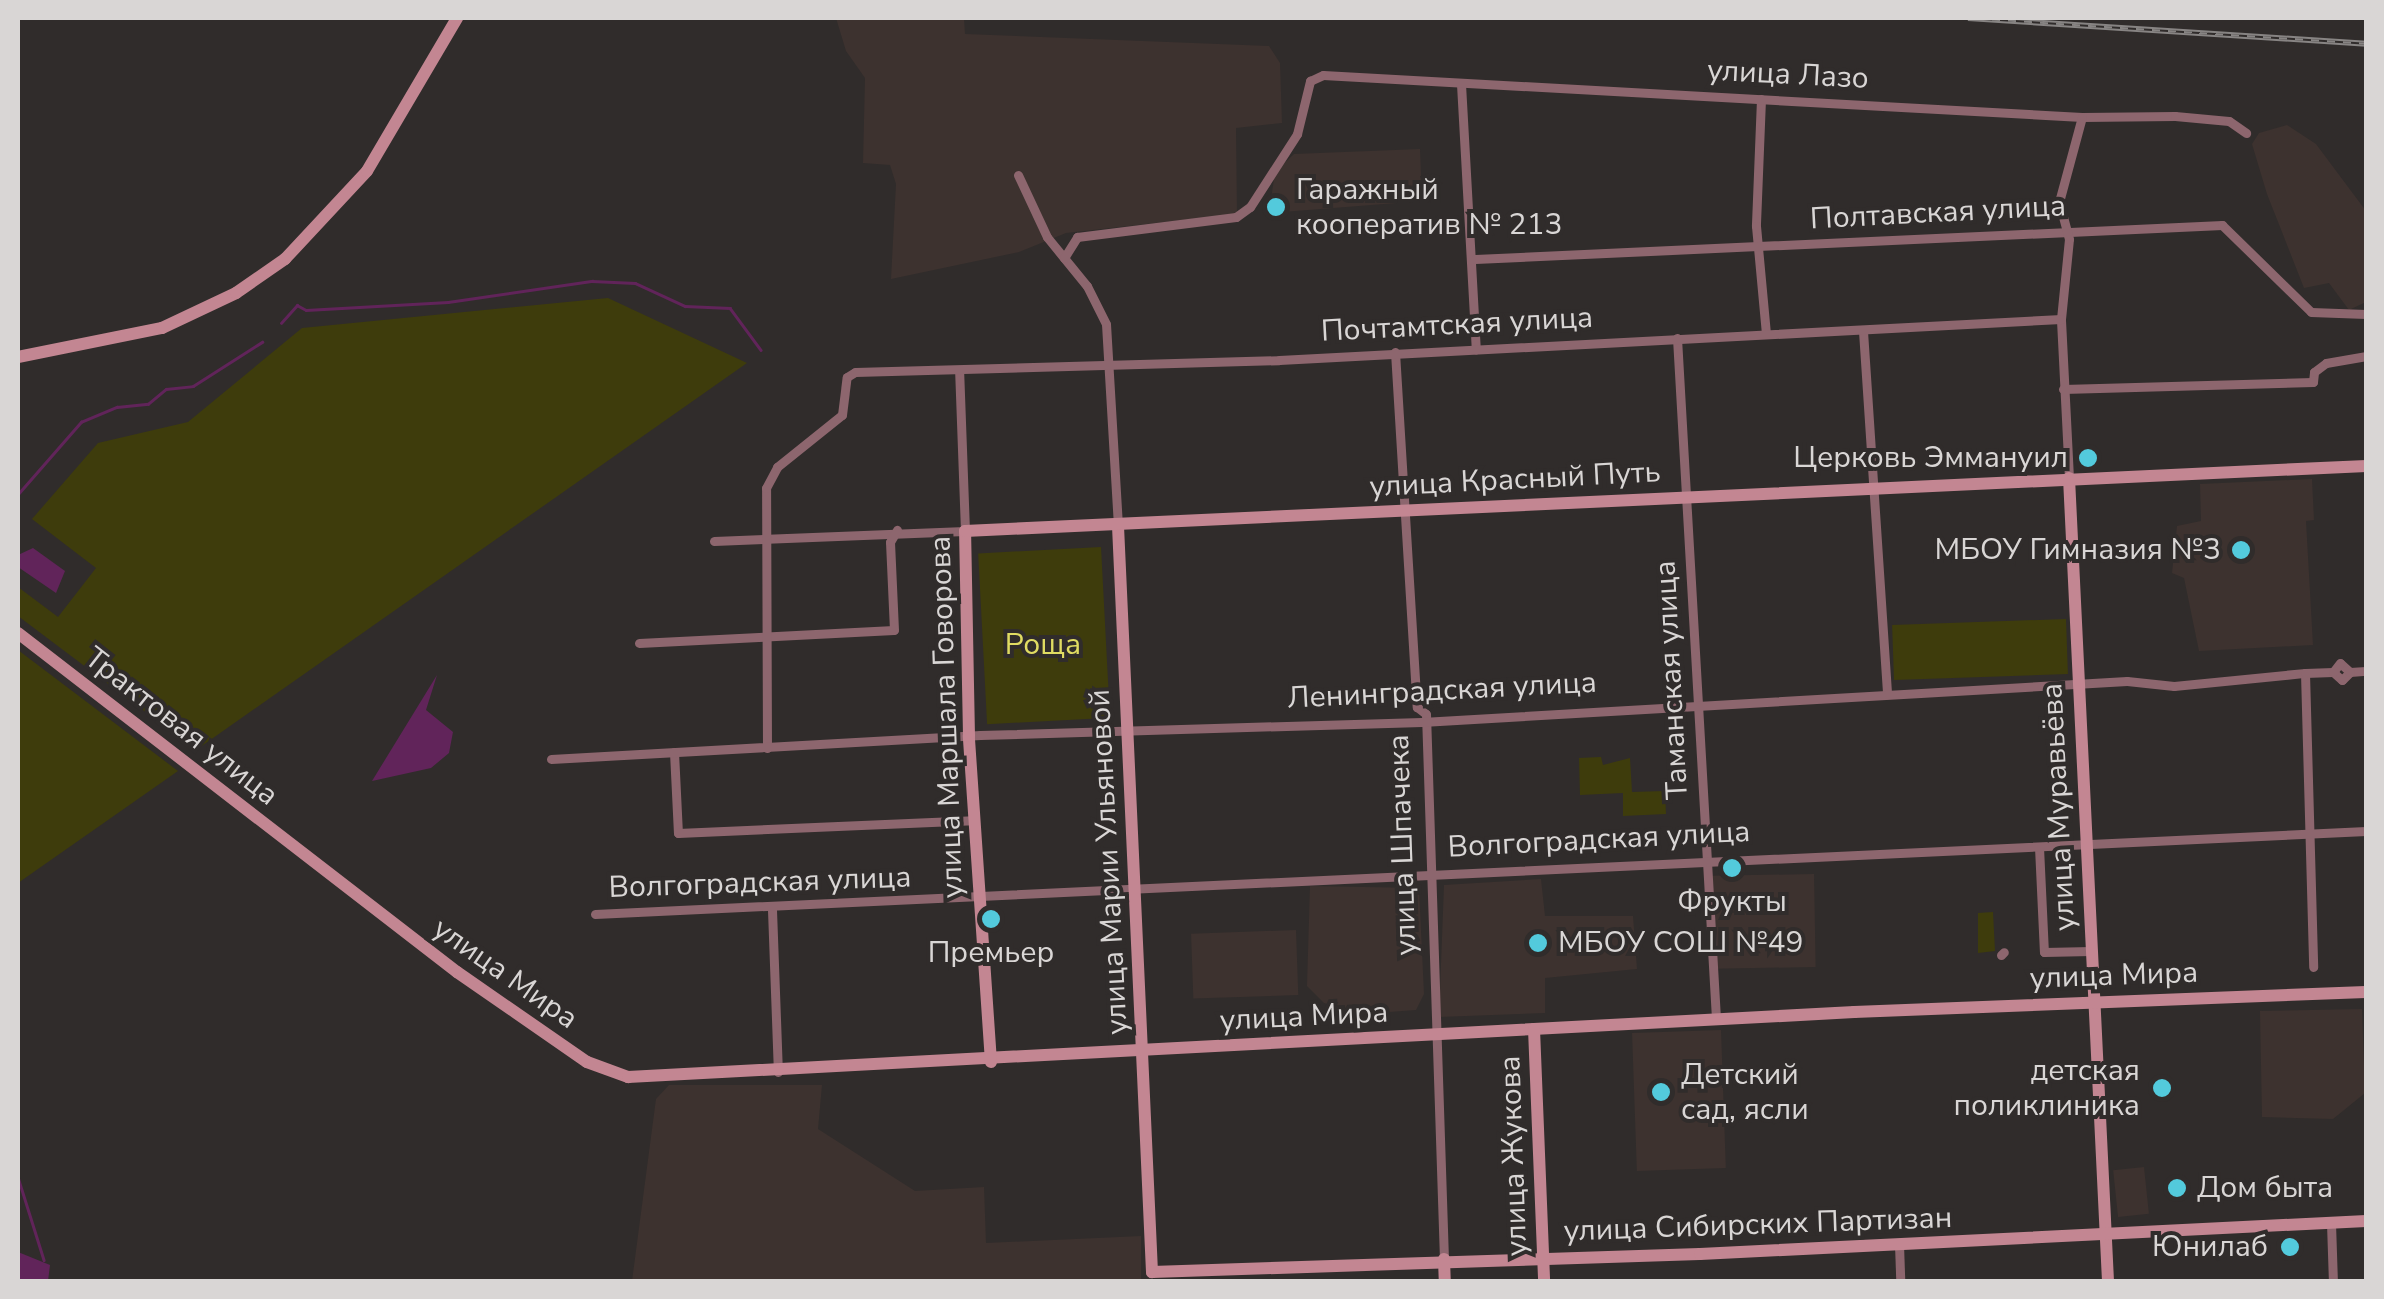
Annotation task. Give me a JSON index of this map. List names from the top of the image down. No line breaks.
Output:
{"streets":{"street":["улица Лазо","Полтавская улица","Почтамтская улица","улица Красный Путь","Таманская улица","Ленинградская улица","улица Маршала Говорова","Трактовая улица","улица Муравьёва","Волгоградская улица","улица Шпачека","улица Марии Ульяновой","улица Мира","улица Жукова","улица Сибирских Партизан"]},"crossings":[["улица Лазо","улица Муравьёва"],["улица Лазо","улица Марии Ульяновой"],["Полтавская улица","улица Муравьёва"],["Почтамтская улица","улица Красный Путь"],["Почтамтская улица","Таманская улица"],["Почтамтская улица","улица Маршала Говорова"],["Почтамтская улица","улица Муравьёва"],["Почтамтская улица","улица Шпачека"],["Почтамтская улица","улица Марии Ульяновой"],["улица Красный Путь","Таманская улица"],["улица Красный Путь","улица Маршала Говорова"],["улица Красный Путь","улица Муравьёва"],["улица Красный Путь","улица Шпачека"],["улица Красный Путь","улица Марии Ульяновой"],["Таманская улица","Ленинградская улица"],["Таманская улица","Волгоградская улица"],["Таманская улица","улица Мира"],["Ленинградская улица","улица Маршала Говорова"],["Ленинградская улица","улица Муравьёва"],["Ленинградская улица","улица Шпачека"],["Ленинградская улица","улица Марии Ульяновой"],["улица Маршала Говорова","Волгоградская улица"],["улица Маршала Говорова","улица Мира"],["Трактовая улица","улица Мира"],["улица Муравьёва","Волгоградская улица"],["улица Муравьёва","улица Мира"],["улица Муравьёва","улица Сибирских Партизан"],["Волгоградская улица","улица Шпачека"],["Волгоградская улица","улица Марии Ульяновой"],["улица Шпачека","улица Мира"],["улица Шпачека","улица Сибирских Партизан"],["улица Марии Ульяновой","улица Мира"],["улица Марии Ульяновой","улица Сибирских Партизан"],["улица Мира","улица Жукова"],["улица Жукова","улица Сибирских Партизан"]],"parks":["Роща"],"places":["Гаражный кооператив № 213","Церковь Эммануил","МБОУ Гимназия №3","Фрукты","Премьер","МБОУ СОШ №49","детская поликлиника","Детский сад, ясли","Дом быта","Юнилаб"]}
